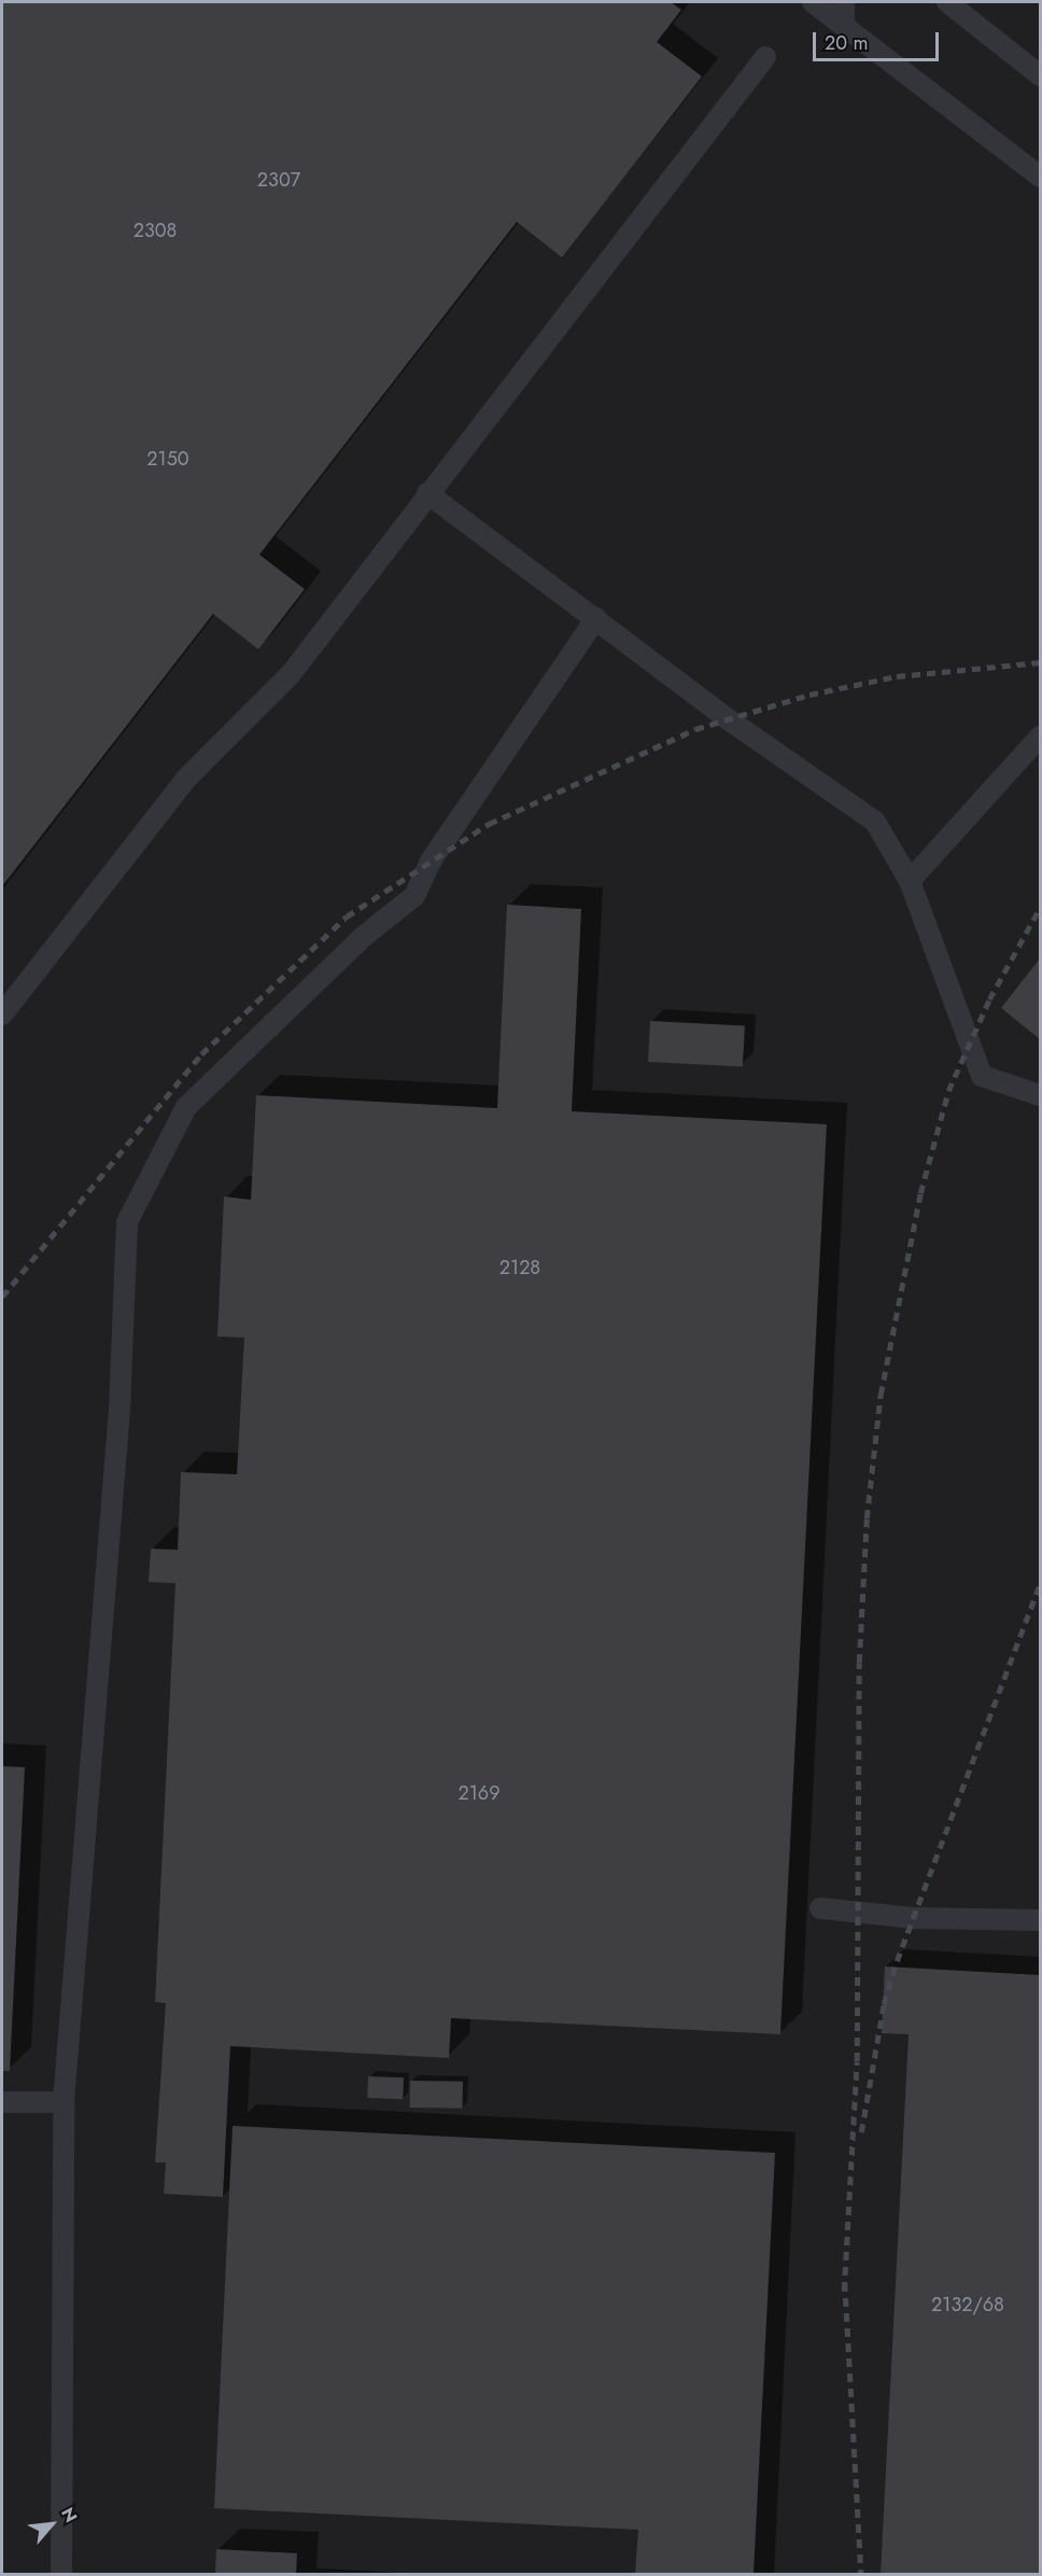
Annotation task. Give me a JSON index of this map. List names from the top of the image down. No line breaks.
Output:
{"house_numbers":["2307","2308","2150","2128","2169","2132/68"],"scale_bar":"20 m","north":"top right"}
